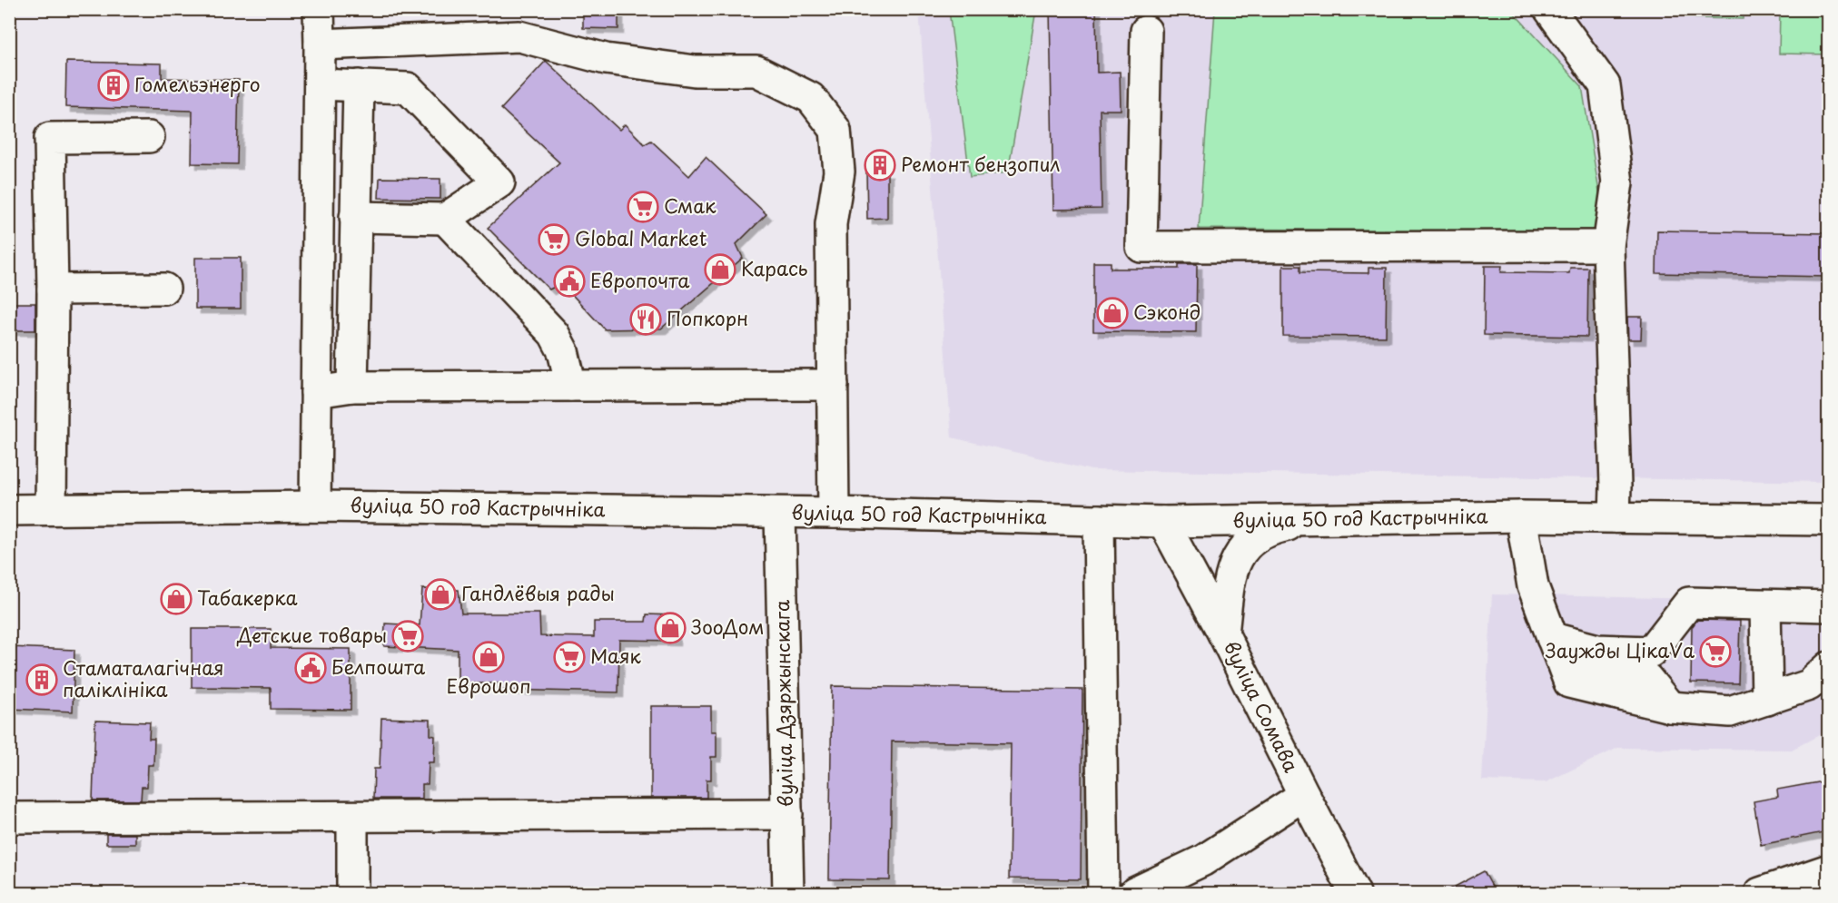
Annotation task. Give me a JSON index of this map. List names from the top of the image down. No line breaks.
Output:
{"streets":{"main road":["вуліца 50 год Кастрычніка","вуліца Дзяржынскага","вуліца Сомава"]},"crossings":[["вуліца 50 год Кастрычніка","вуліца Дзяржынскага"],["вуліца 50 год Кастрычніка","вуліца Сомава"]],"places":{"building":["Гомельэнерго","Ремонт бензопил","Стаматалагічная паліклініка"],"supermarket":["Смак","Globаl Market","Детские товары","Заужды ЦікаVа","Маяк"],"shop":["Карась","Сэконд","Гандлёвыя рады","Табакерка","ЗооДом","Еврошоп"],"public building":["Европочта","Белпошта"],"restaurant":["Попкорн"]}}
